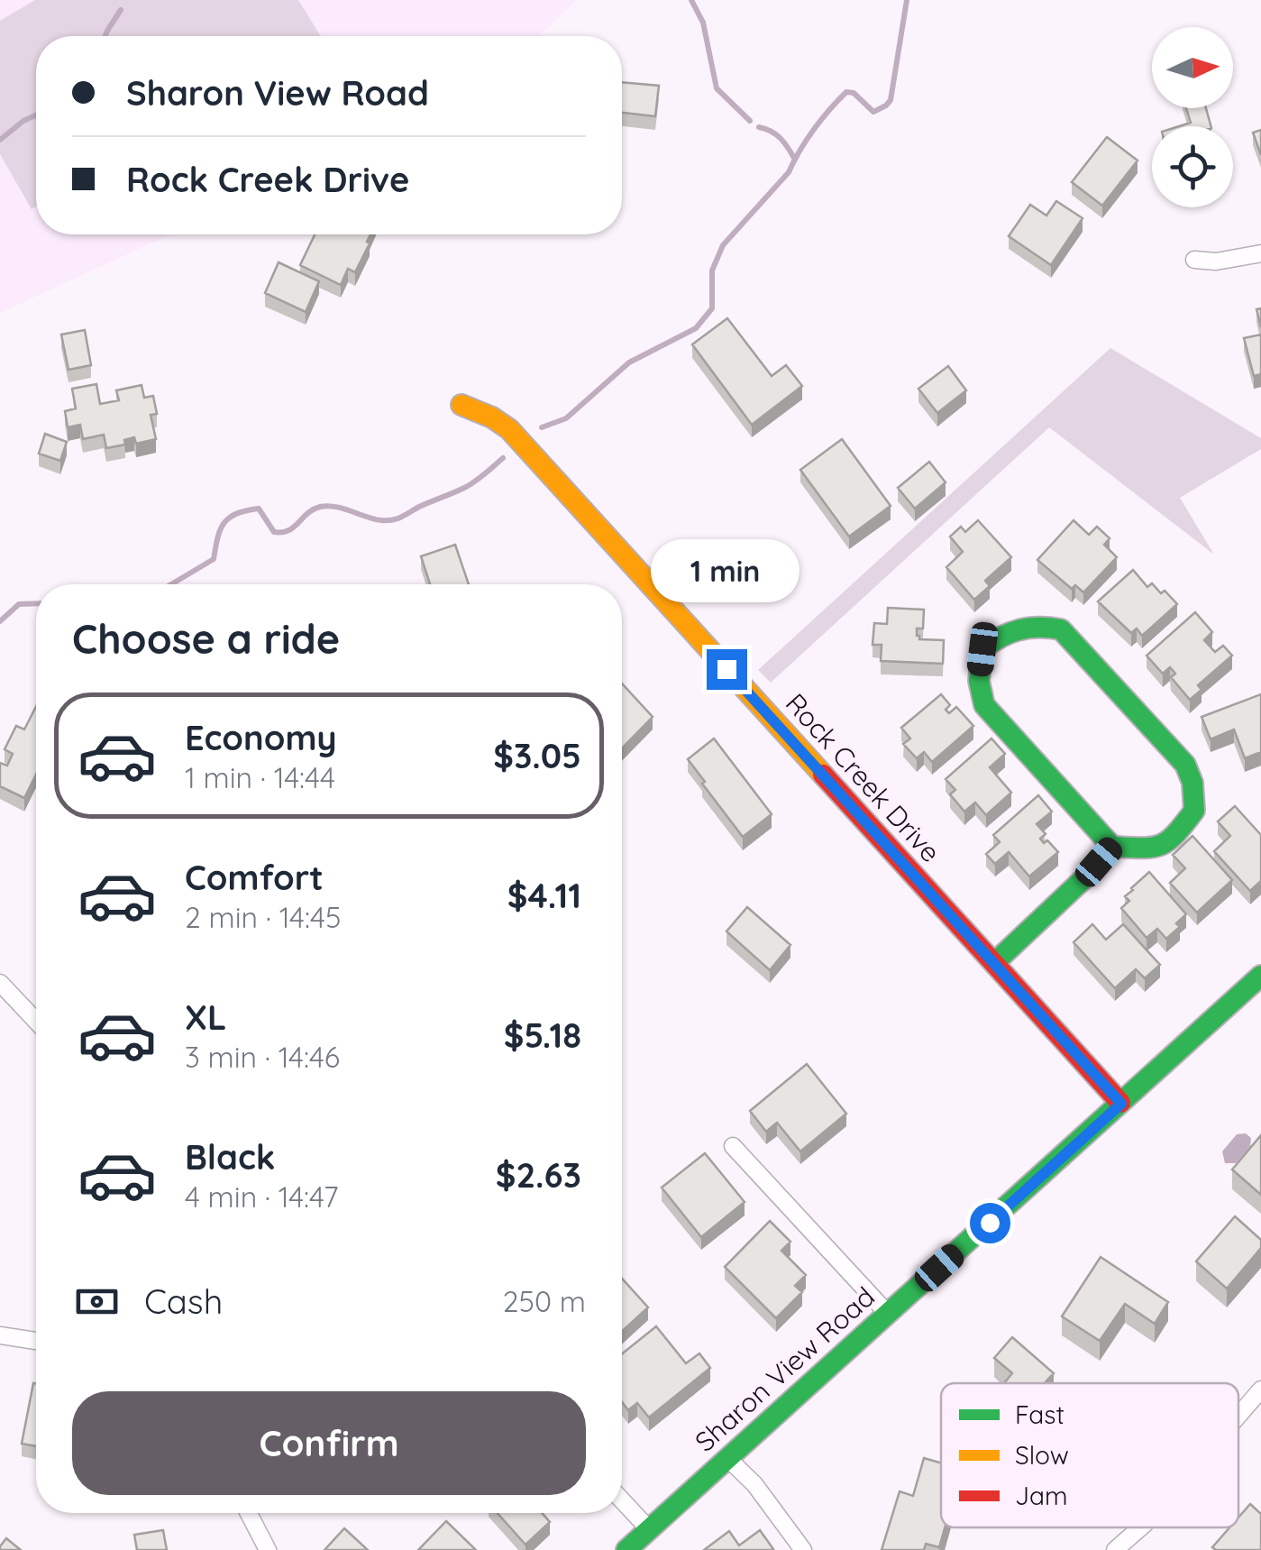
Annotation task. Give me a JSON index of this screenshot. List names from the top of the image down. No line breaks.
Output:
{"streets":{"street":["Rock Creek Drive","Sharon View Road"]},"crossings":[["Rock Creek Drive","Sharon View Road"]],"legend":["Fast","Slow","Jam"],"north":"right","page":{"banner":["Sharon View Road","Rock Creek Drive"],"bubble":"1 min","heading":"Choose a ride","list":[{"name":"Economy","note":"1 min · 14:44","value":"$3.05"},{"name":"Comfort","note":"2 min · 14:45","value":"$4.11"},{"name":"XL","note":"3 min · 14:46","value":"$5.18"},{"name":"Black","note":"4 min · 14:47","value":"$2.63"}],"pay":["Cash","250 m"],"buttons":"Confirm"}}
